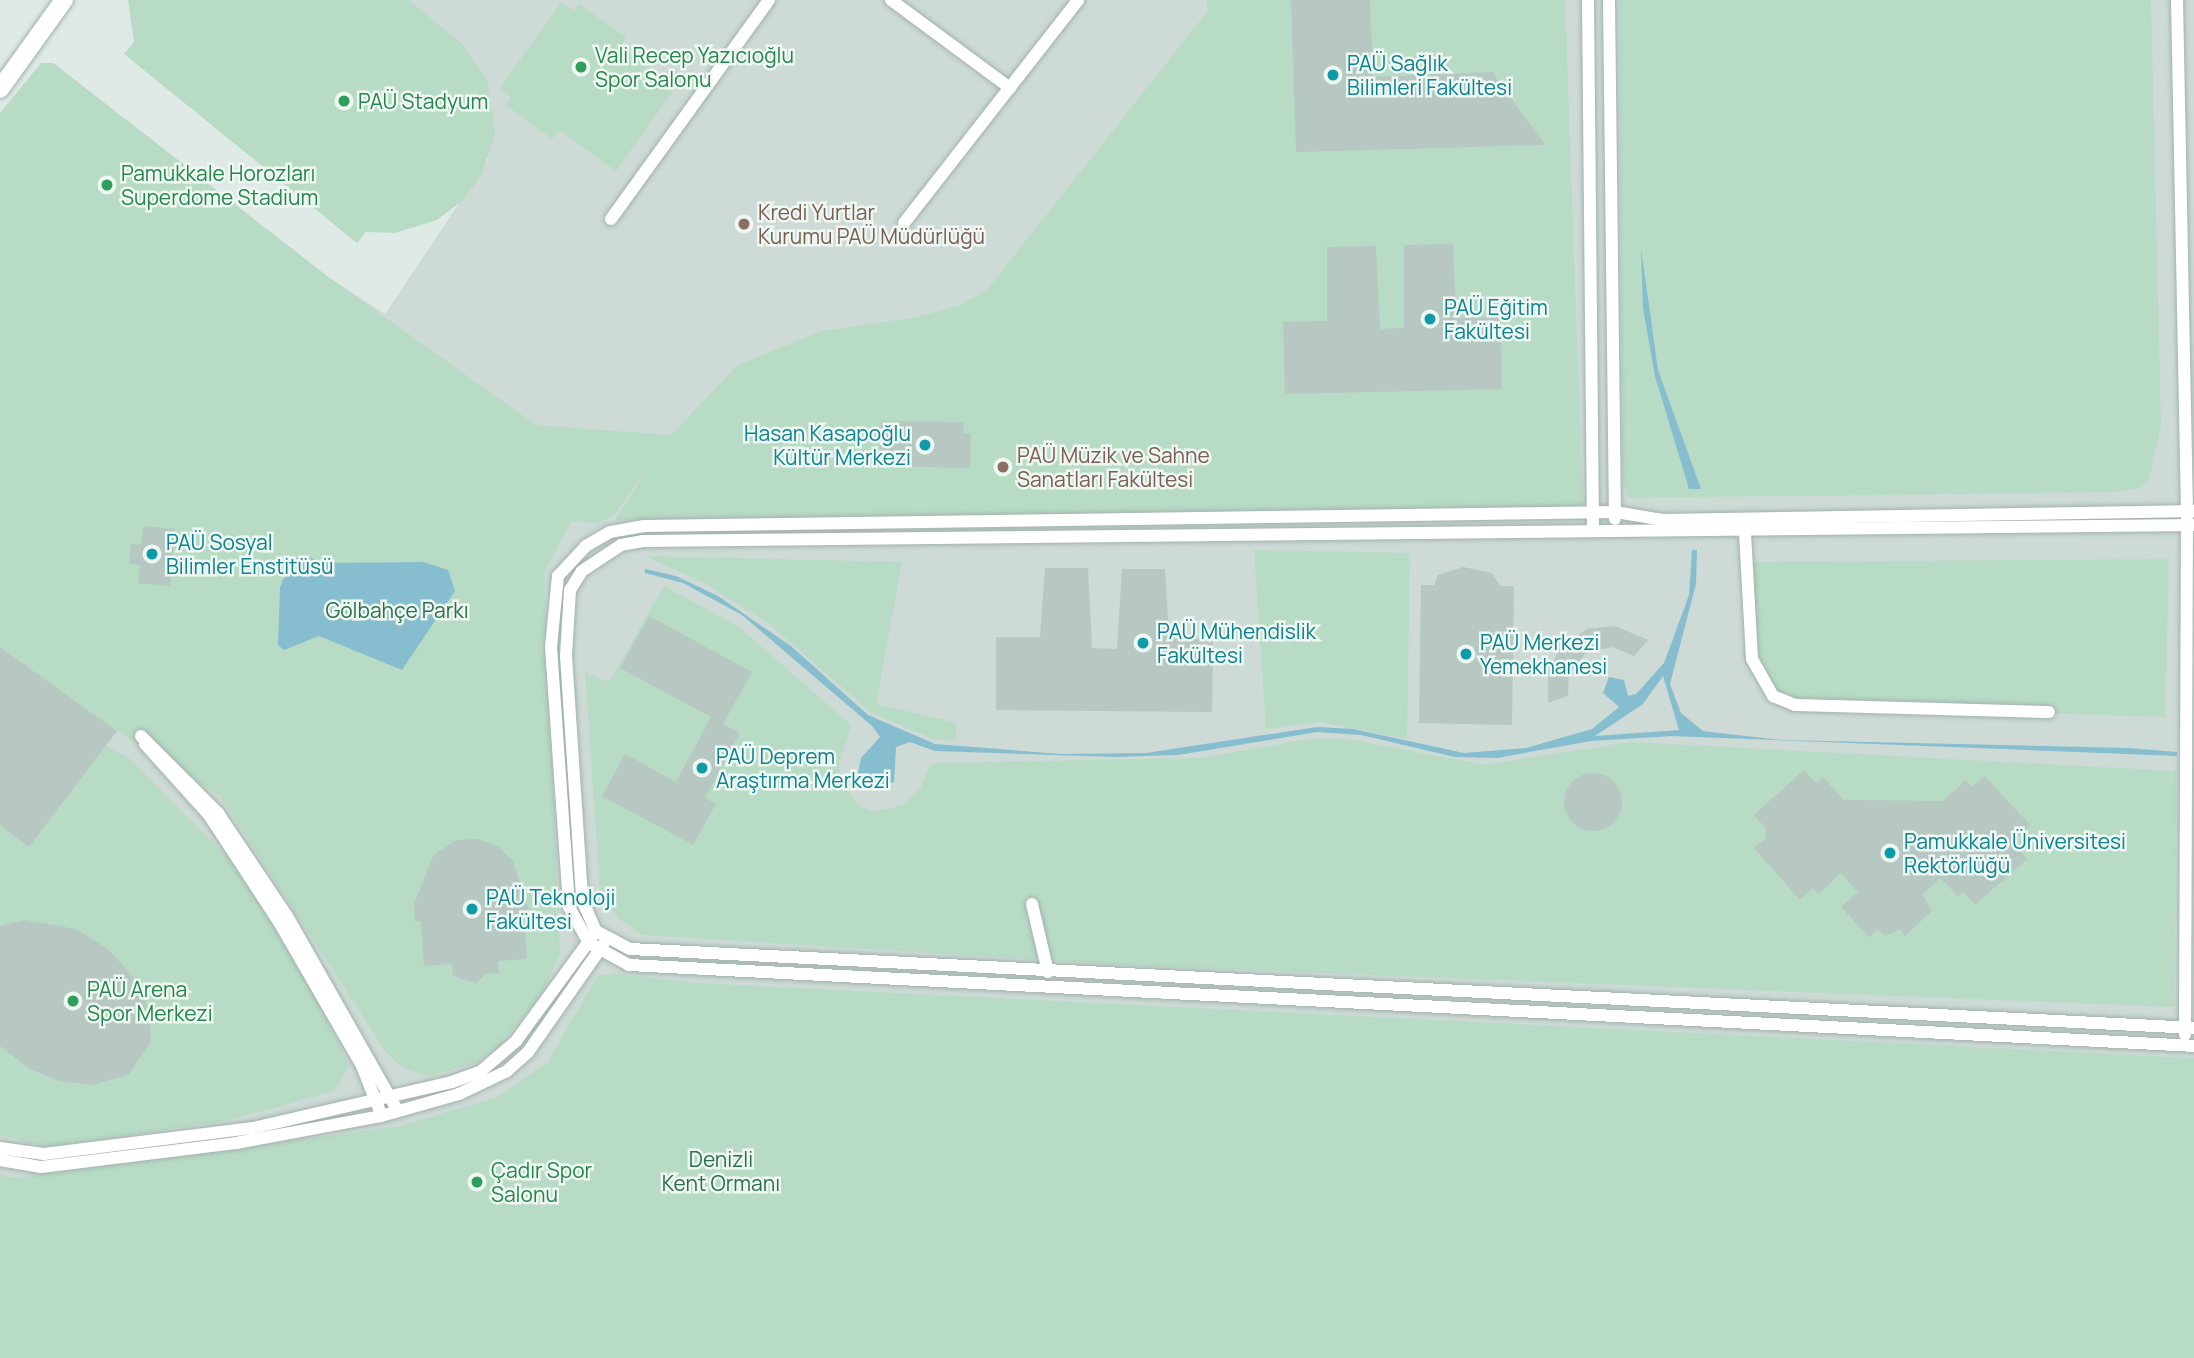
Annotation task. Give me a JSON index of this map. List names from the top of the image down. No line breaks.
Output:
{"parks":["Gölbahçe Parkı","Denizli Kent Ormanı"],"places":["Vali Recep Yazıcıoğlu Spor Salonu","PAÜ Sağlık Bilimleri Fakültesi","PAÜ Stadyum","Pamukkale Horozları Superdome Stadium","Kredi Yurtlar Kurumu PAÜ Müdürlüğü","PAÜ Eğitim Fakültesi","Hasan Kasapoğlu Kültür Merkezi","PAÜ Müzik ve Sahne Sanatları Fakültesi","PAÜ Sosyal Bilimler Enstitüsü","PAÜ Mühendislik Fakültesi","PAÜ Merkezi Yemekhanesi","PAÜ Deprem Araştırma Merkezi","Pamukkale Üniversitesi Rektörlüğü","PAÜ Teknoloji Fakültesi","PAÜ Arena Spor Merkezi","Çadır Spor Salonu"]}
